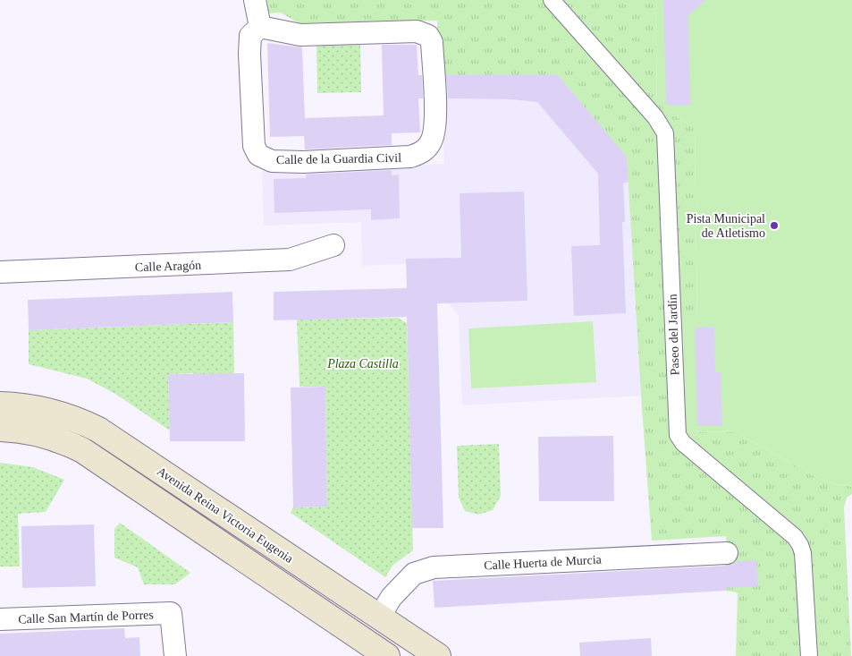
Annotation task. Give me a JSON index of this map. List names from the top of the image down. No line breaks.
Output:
{"streets":{"main road":["Avenida Reina Victoria Eugenia"],"street":["Calle de la Guardia Civil","Calle Aragón","Paseo del Jardín","Calle Huerta de Murcia","Calle San Martín de Porres"]},"crossings":[["Avenida Reina Victoria Eugenia","Calle Huerta de Murcia"]],"parks":["Plaza Castilla"],"places":["Pista Municipal de Atletismo"]}
